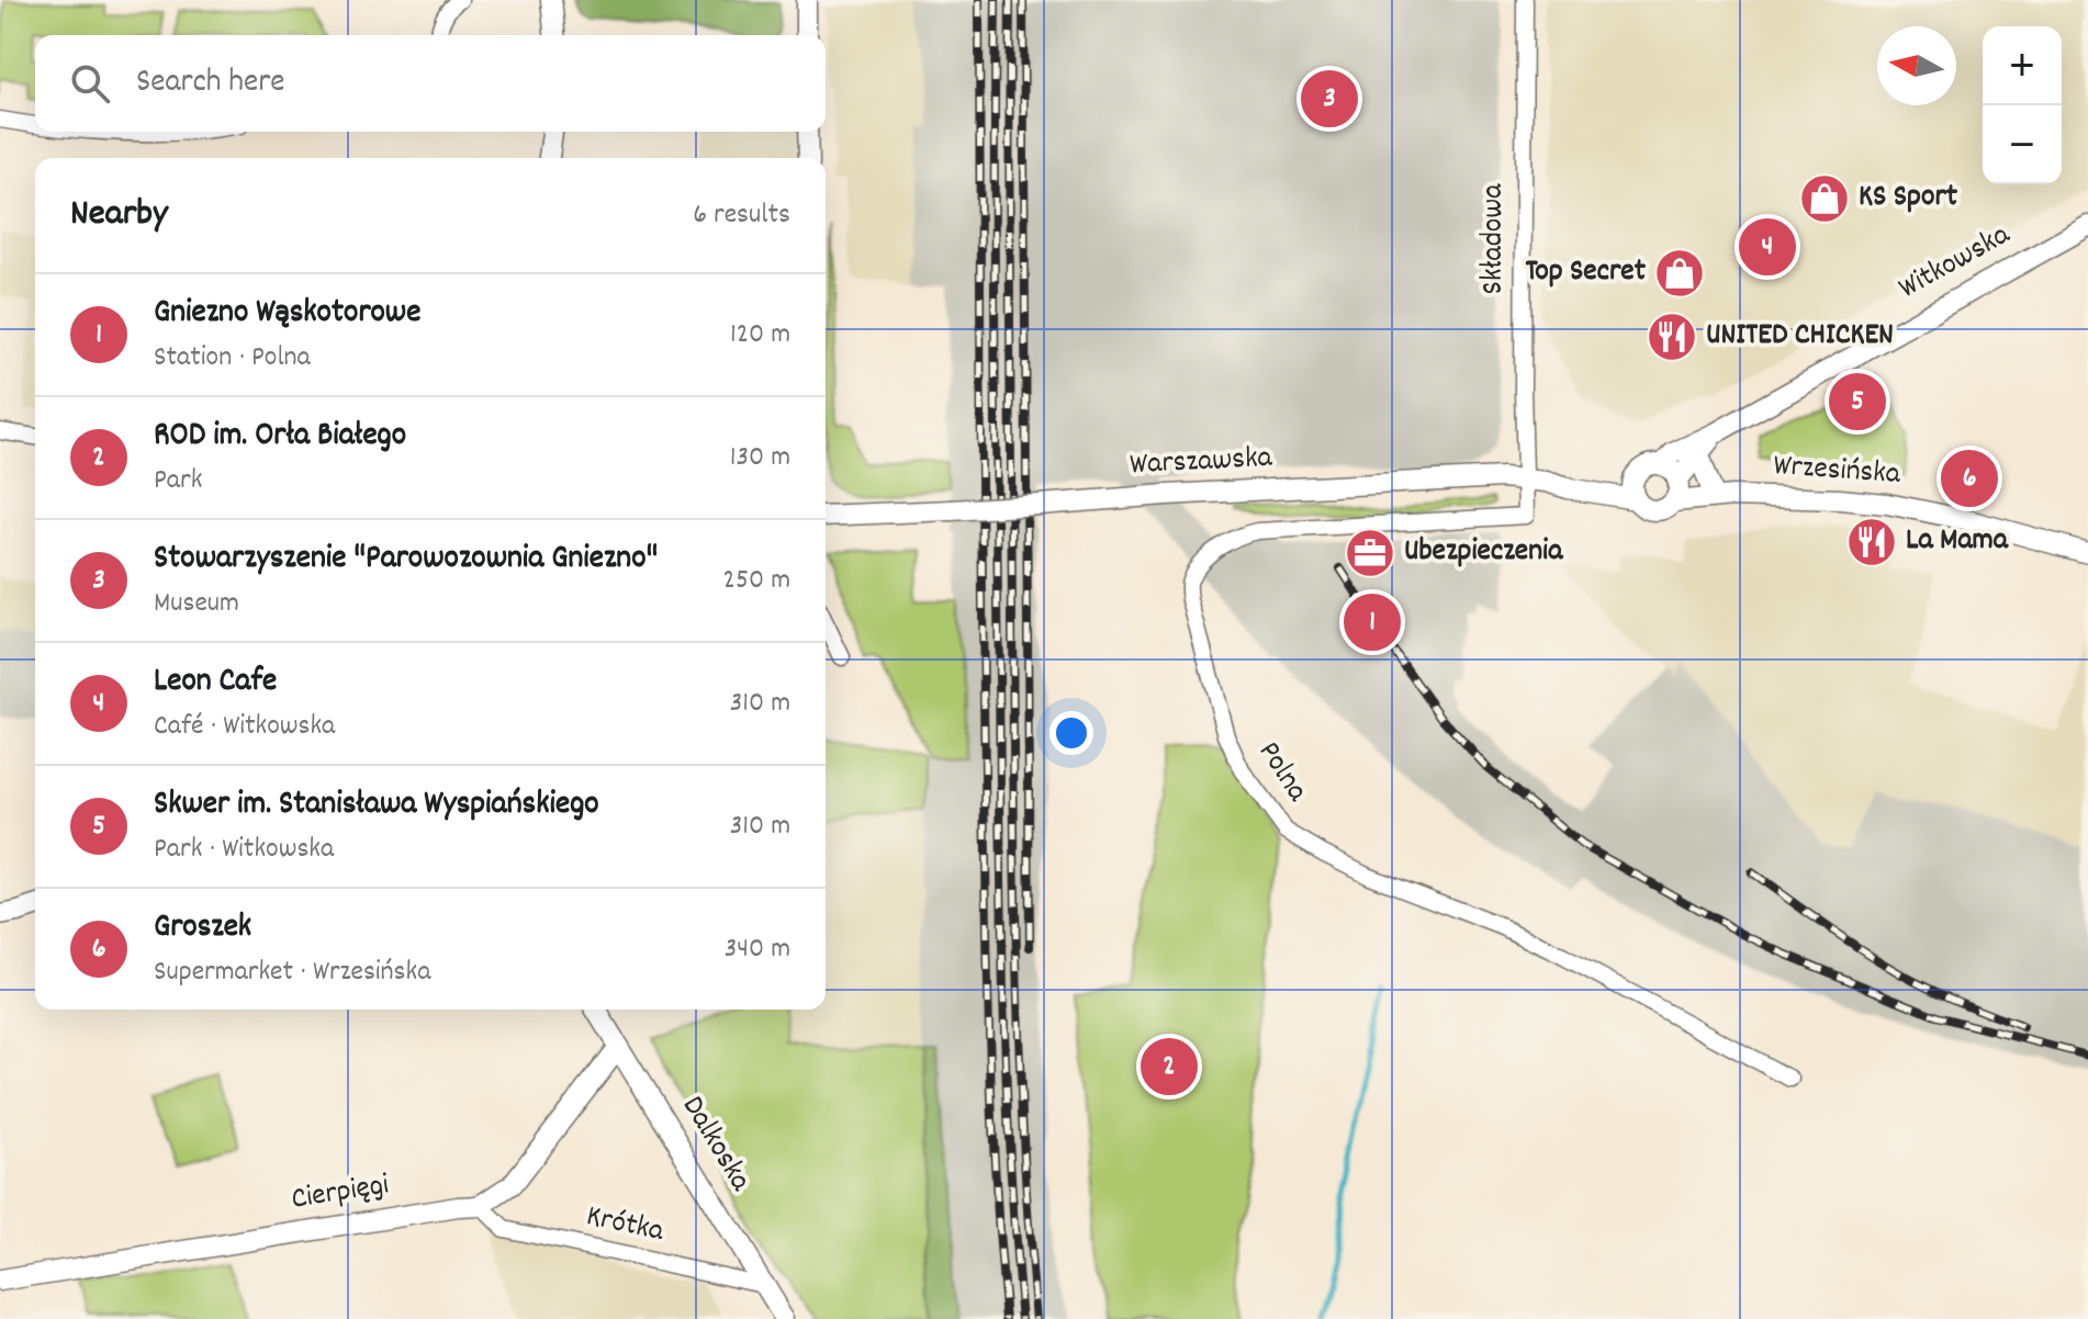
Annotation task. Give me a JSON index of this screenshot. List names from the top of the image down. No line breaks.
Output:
{"streets":{"street":["Składowa","Witkowska","Warszawska","Wrzesińska","Polna","Dalkoska","Cierpięgi","Krótka"]},"crossings":[["Składowa","Warszawska"],["Składowa","Polna"],["Witkowska","Warszawska"],["Witkowska","Wrzesińska"],["Warszawska","Wrzesińska"],["Warszawska","Polna"],["Dalkoska","Krótka"],["Cierpięgi","Krótka"]],"places":{"shop":["KS Sport","Top Secret"],"restaurant":["UNITED CHICKEN","La Mama"],"office":["Ubezpieczenia"]},"north":"left","page":{"map_buttons":["+","−"],"search":"Search here","pins":["3","4","5","6","1","2"],"heading":["Nearby","6 results"],"list":[{"mark":"1","name":"Gniezno Wąskotorowe","note":"Station · Polna","value":"120 m"},{"mark":"2","name":"ROD im. Orła Białego","note":"Park","value":"130 m"},{"mark":"3","name":"Stowarzyszenie \"Parowozownia Gniezno\"","note":"Museum","value":"250 m"},{"mark":"4","name":"Leon Cafe","note":"Café · Witkowska","value":"310 m"},{"mark":"5","name":"Skwer im. Stanisława Wyspiańskiego","note":"Park · Witkowska","value":"310 m"},{"mark":"6","name":"Groszek","note":"Supermarket · Wrzesińska","value":"340 m"}]}}
